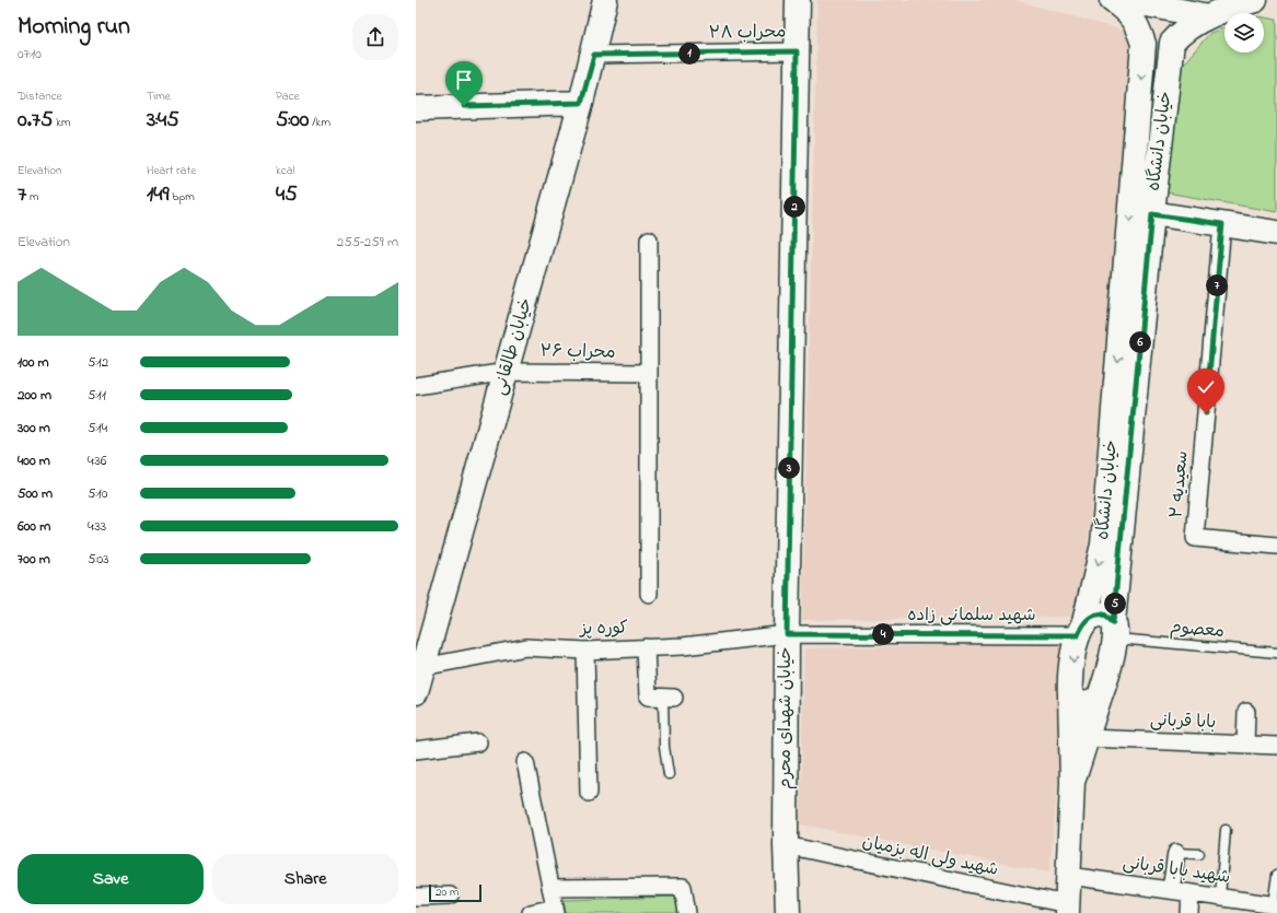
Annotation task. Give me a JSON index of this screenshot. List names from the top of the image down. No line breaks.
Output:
{"streets":{"main road":["خیابان دانشگاه","خیابان طالقانی","خیابان شهدای محرم"],"street":["محراب ۲۸","محراب ۲۶","سعیدیه ۲","شهید سلمانی زاده","کوره پز","بابا قربانی","شهید ولی اله بزمیان","شهید بابا قربانی"],"lane":["معصوم"]},"crossings":[["محراب ۲۸","خیابان طالقانی"],["محراب ۲۸","خیابان شهدای محرم"],["خیابان دانشگاه","شهید سلمانی زاده"],["خیابان دانشگاه","معصوم"],["خیابان دانشگاه","بابا قربانی"],["خیابان دانشگاه","شهید ولی اله بزمیان"],["خیابان دانشگاه","شهید بابا قربانی"],["خیابان طالقانی","محراب ۲۶"],["خیابان طالقانی","کوره پز"],["شهید سلمانی زاده","کوره پز"],["شهید سلمانی زاده","خیابان شهدای محرم"],["کوره پز","خیابان شهدای محرم"],["خیابان شهدای محرم","شهید ولی اله بزمیان"]],"scale_bar":"20 m","page":{"heading":["Morning run","07:10"],"pins":["1","2","7","6","3","5","4"],"stats":[["Distance","0.75 km"],["Time","3:45"],["Pace","5:00 /km"],["Elevation","7 m"],["Heart rate","149 bpm"],["kcal","45"]],"chart":["Elevation","255–259 m"],"list":[{"name":"100 m","note":"5:12"},{"name":"200 m","note":"5:11"},{"name":"300 m","note":"5:14"},{"name":"400 m","note":"4:36"},{"name":"500 m","note":"5:10"},{"name":"600 m","note":"4:33"},{"name":"700 m","note":"5:03"}],"buttons":["Save","Share"],"scale":"20 m"}}
